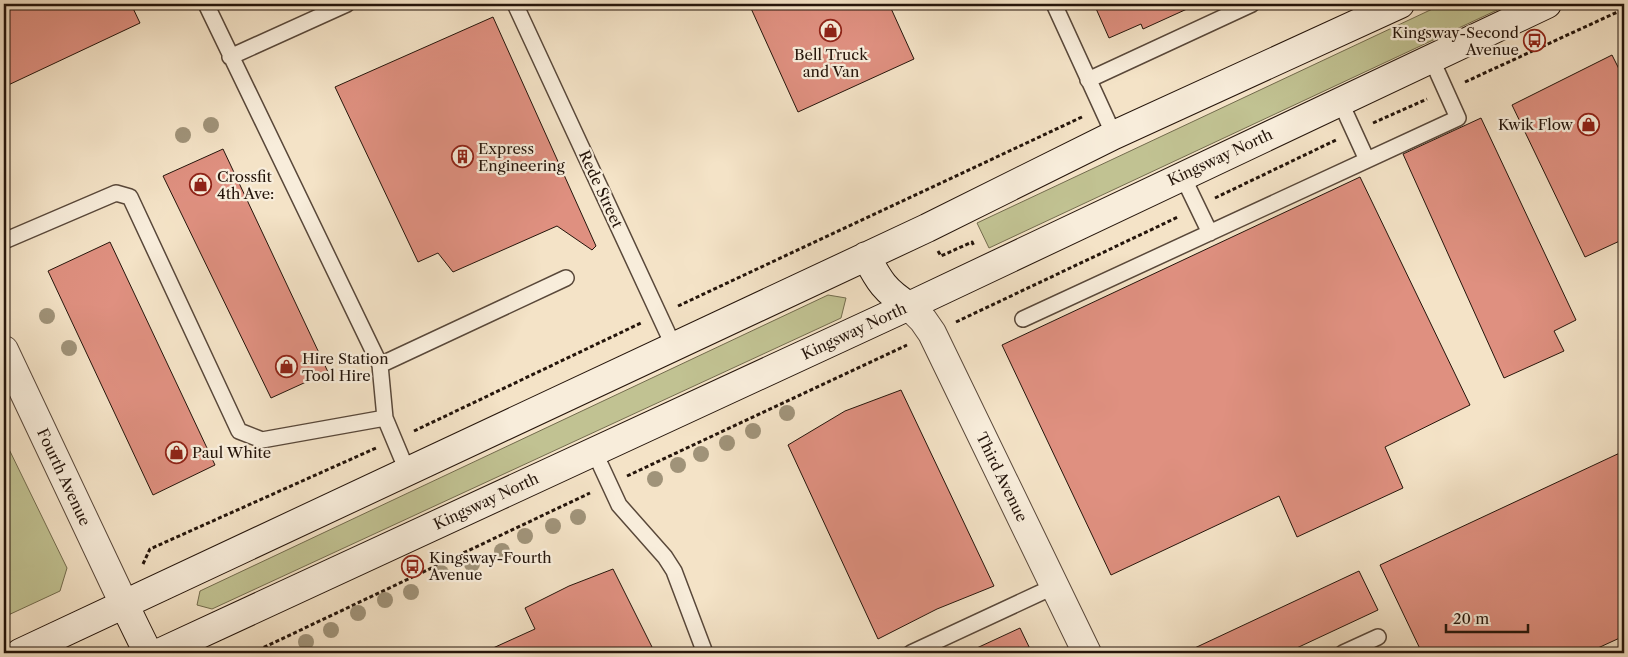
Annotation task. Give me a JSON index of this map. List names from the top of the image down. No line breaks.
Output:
{"streets":{"street":["Kingsway North","Fourth Avenue","Third Avenue"],"lane":["Rede Street"]},"crossings":[["Kingsway North","Third Avenue"]],"places":{"shop":["Bell Truck and Van","Kwik Flow","Crossfit 4th Ave:","Hire Station Tool Hire","Paul White"],"bus stop":["Kingsway-Second Avenue","Kingsway-Fourth Avenue"],"building":["Express Engineering"]},"scale_bar":"20 m"}
